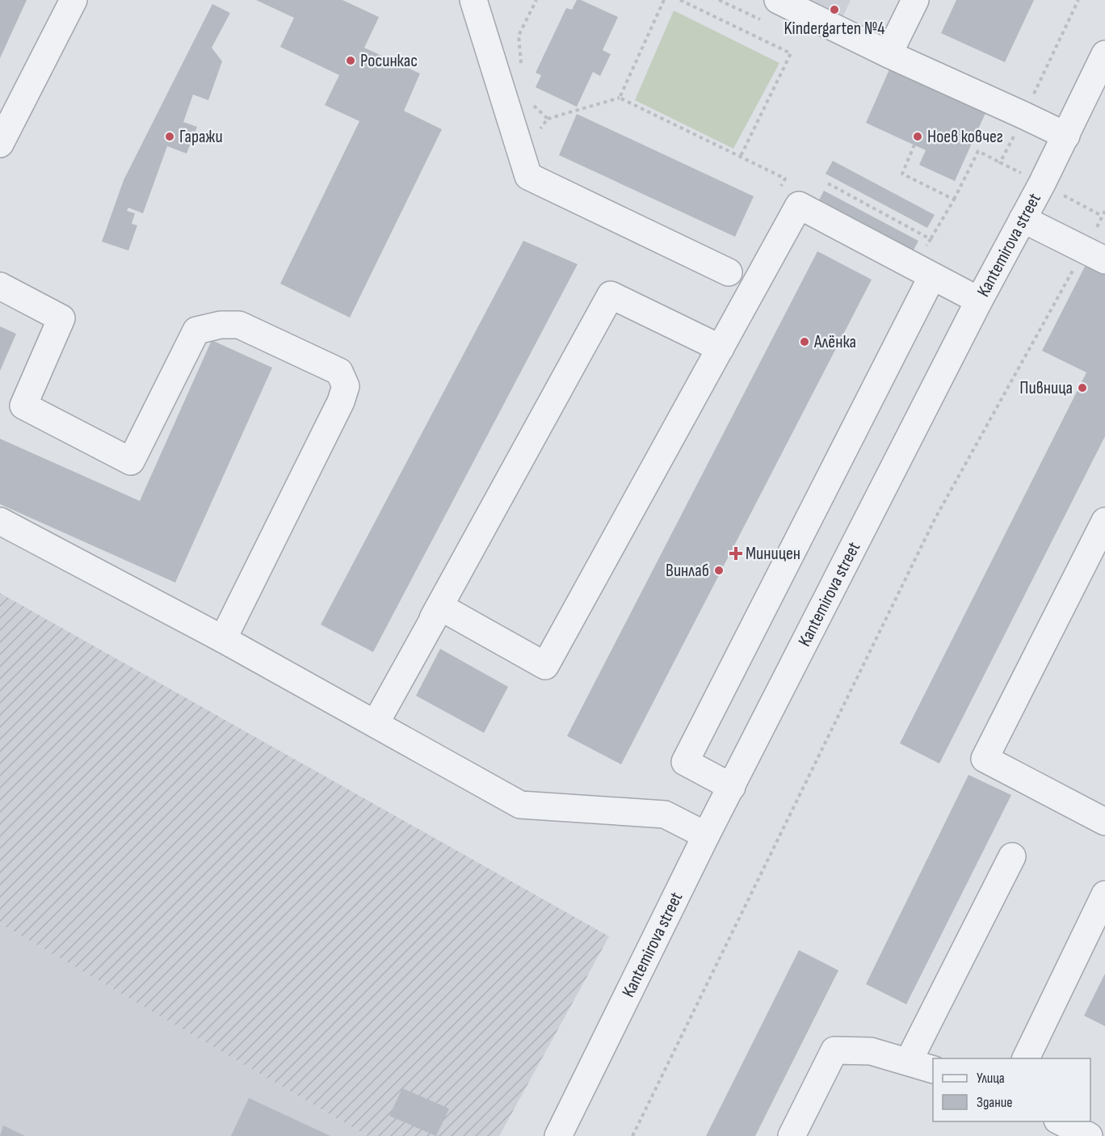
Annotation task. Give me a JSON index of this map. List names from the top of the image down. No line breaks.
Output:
{"streets":{"street":["Kantemirova street"]},"places":{"other":["Kindergarten №4","Росинкас","Гаражи","Ноев ковчег","Алёнка","Пивница","Винлаб"],"health":["Миницен"]},"legend":["Улица","Здание"]}
